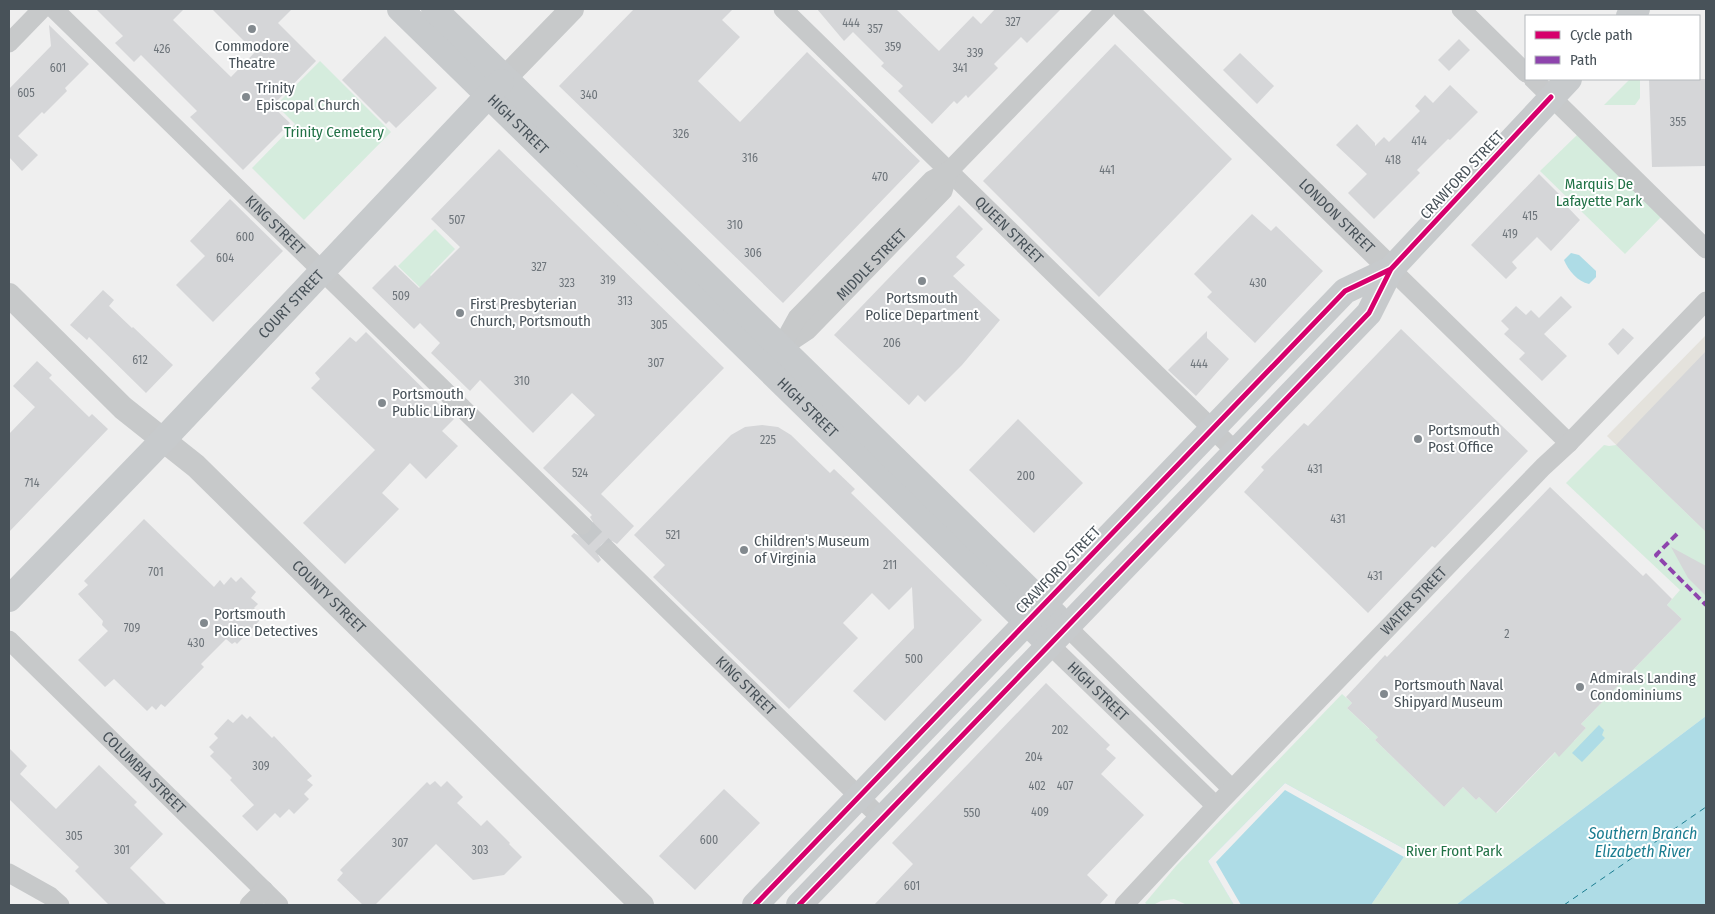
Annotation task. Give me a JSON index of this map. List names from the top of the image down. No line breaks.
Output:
{"streets":{"main road":["HIGH STREET","CRAWFORD STREET","COURT STREET"],"street":["LONDON STREET","KING STREET","QUEEN STREET","MIDDLE STREET","COUNTY STREET","WATER STREET","COLUMBIA STREET"]},"crossings":[["HIGH STREET","CRAWFORD STREET"],["HIGH STREET","MIDDLE STREET"],["HIGH STREET","COURT STREET"],["HIGH STREET","WATER STREET"],["CRAWFORD STREET","LONDON STREET"],["CRAWFORD STREET","KING STREET"],["CRAWFORD STREET","QUEEN STREET"],["LONDON STREET","WATER STREET"],["KING STREET","COURT STREET"],["QUEEN STREET","MIDDLE STREET"],["COURT STREET","COUNTY STREET"]],"water":["Southern Branch Elizabeth River"],"parks":["Trinity Cemetery","Marquis De Lafayette Park","River Front Park"],"places":["Commodore Theatre","Trinity Episcopal Church","Portsmouth Police Department","First Presbyterian Church, Portsmouth","Portsmouth Public Library","Portsmouth Post Office","Children's Museum of Virginia","Portsmouth Police Detectives","Admirals Landing Condominiums","Portsmouth Naval Shipyard Museum"],"house_numbers":["327","444","357","359","426","339","601","341","605","340","355","326","414","316","418","441","470","415","507","310","419","600","306","604","327","319","323","430","509","313","305","206","612","307","444","310","225","431","524","200","714","431","521","211","701","431","709","2","430","500","202","204","309","402","407","409","550","305","600","307","301","303","601"],"legend":["Cycle path","Path"]}
